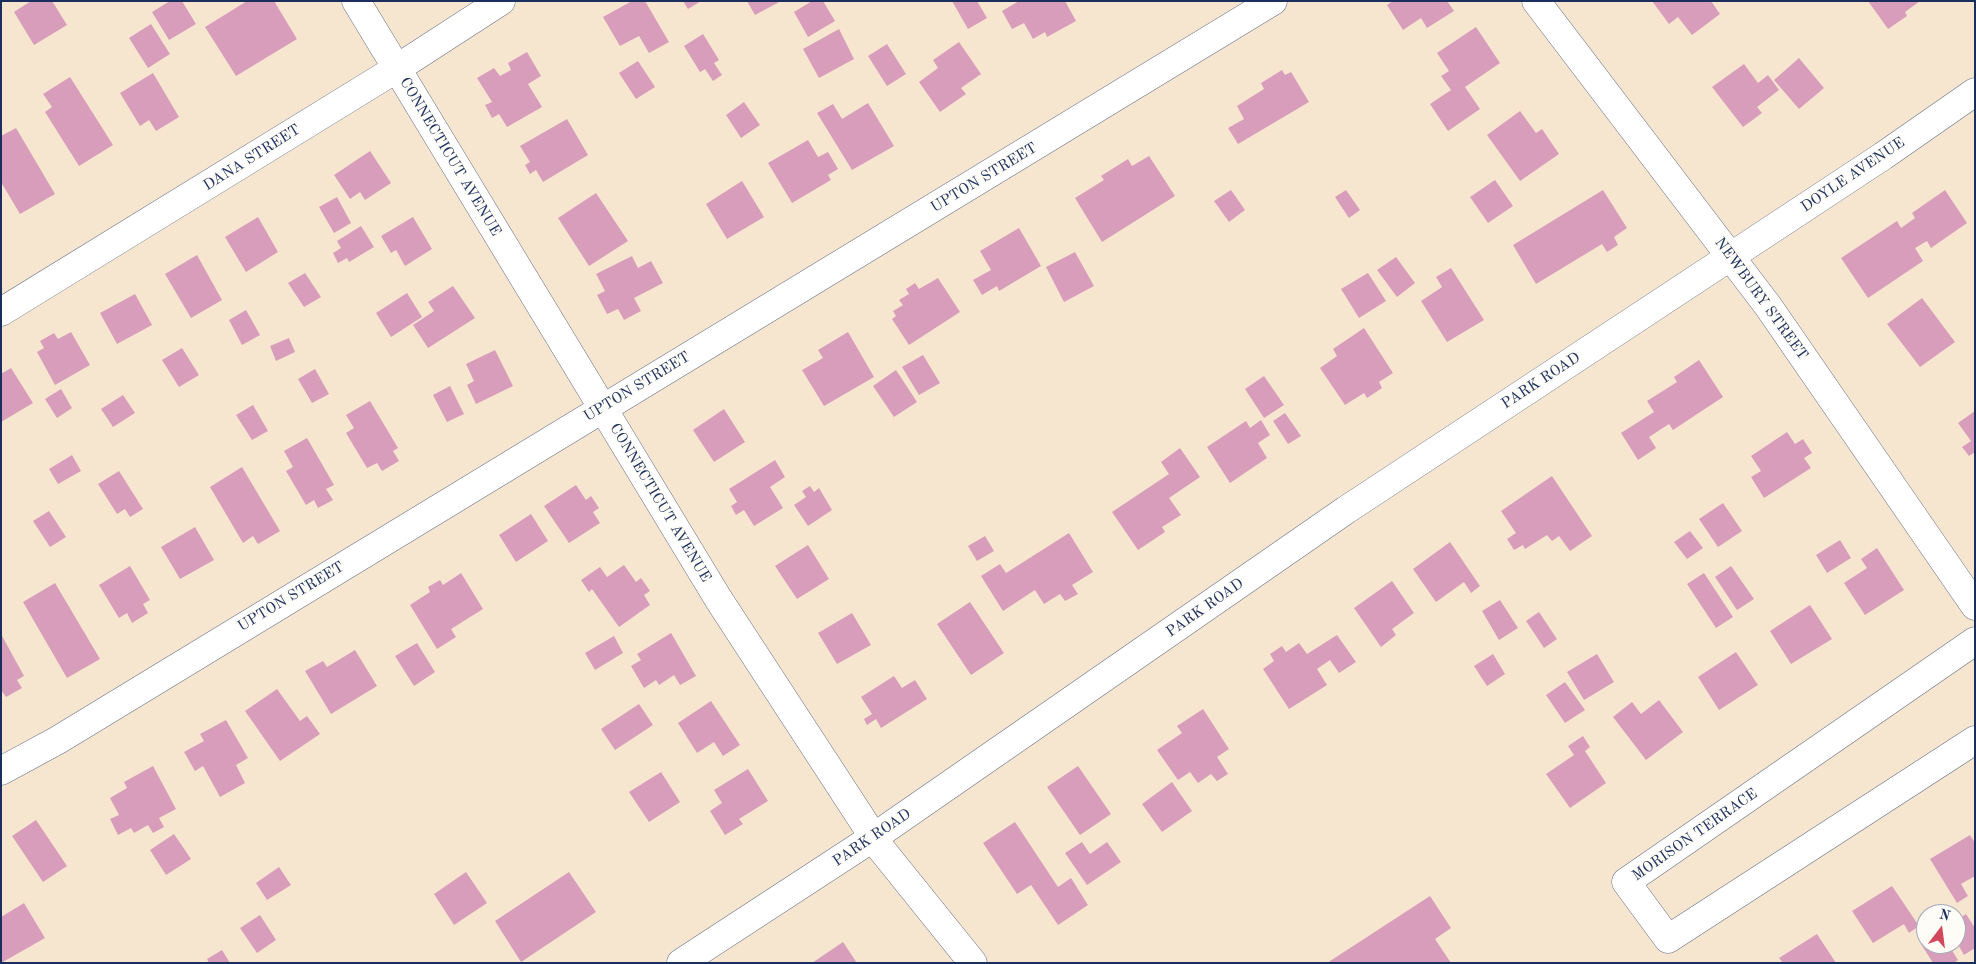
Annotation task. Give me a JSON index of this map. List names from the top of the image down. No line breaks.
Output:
{"streets":{"street":["CONNECTICUT AVENUE","DANA STREET","DOYLE AVENUE","UPTON STREET","NEWBURY STREET","PARK ROAD","MORISON TERRACE"]},"crossings":[["CONNECTICUT AVENUE","DANA STREET"],["CONNECTICUT AVENUE","UPTON STREET"],["CONNECTICUT AVENUE","PARK ROAD"],["DOYLE AVENUE","NEWBURY STREET"],["DOYLE AVENUE","PARK ROAD"],["NEWBURY STREET","PARK ROAD"]],"north":"top"}
